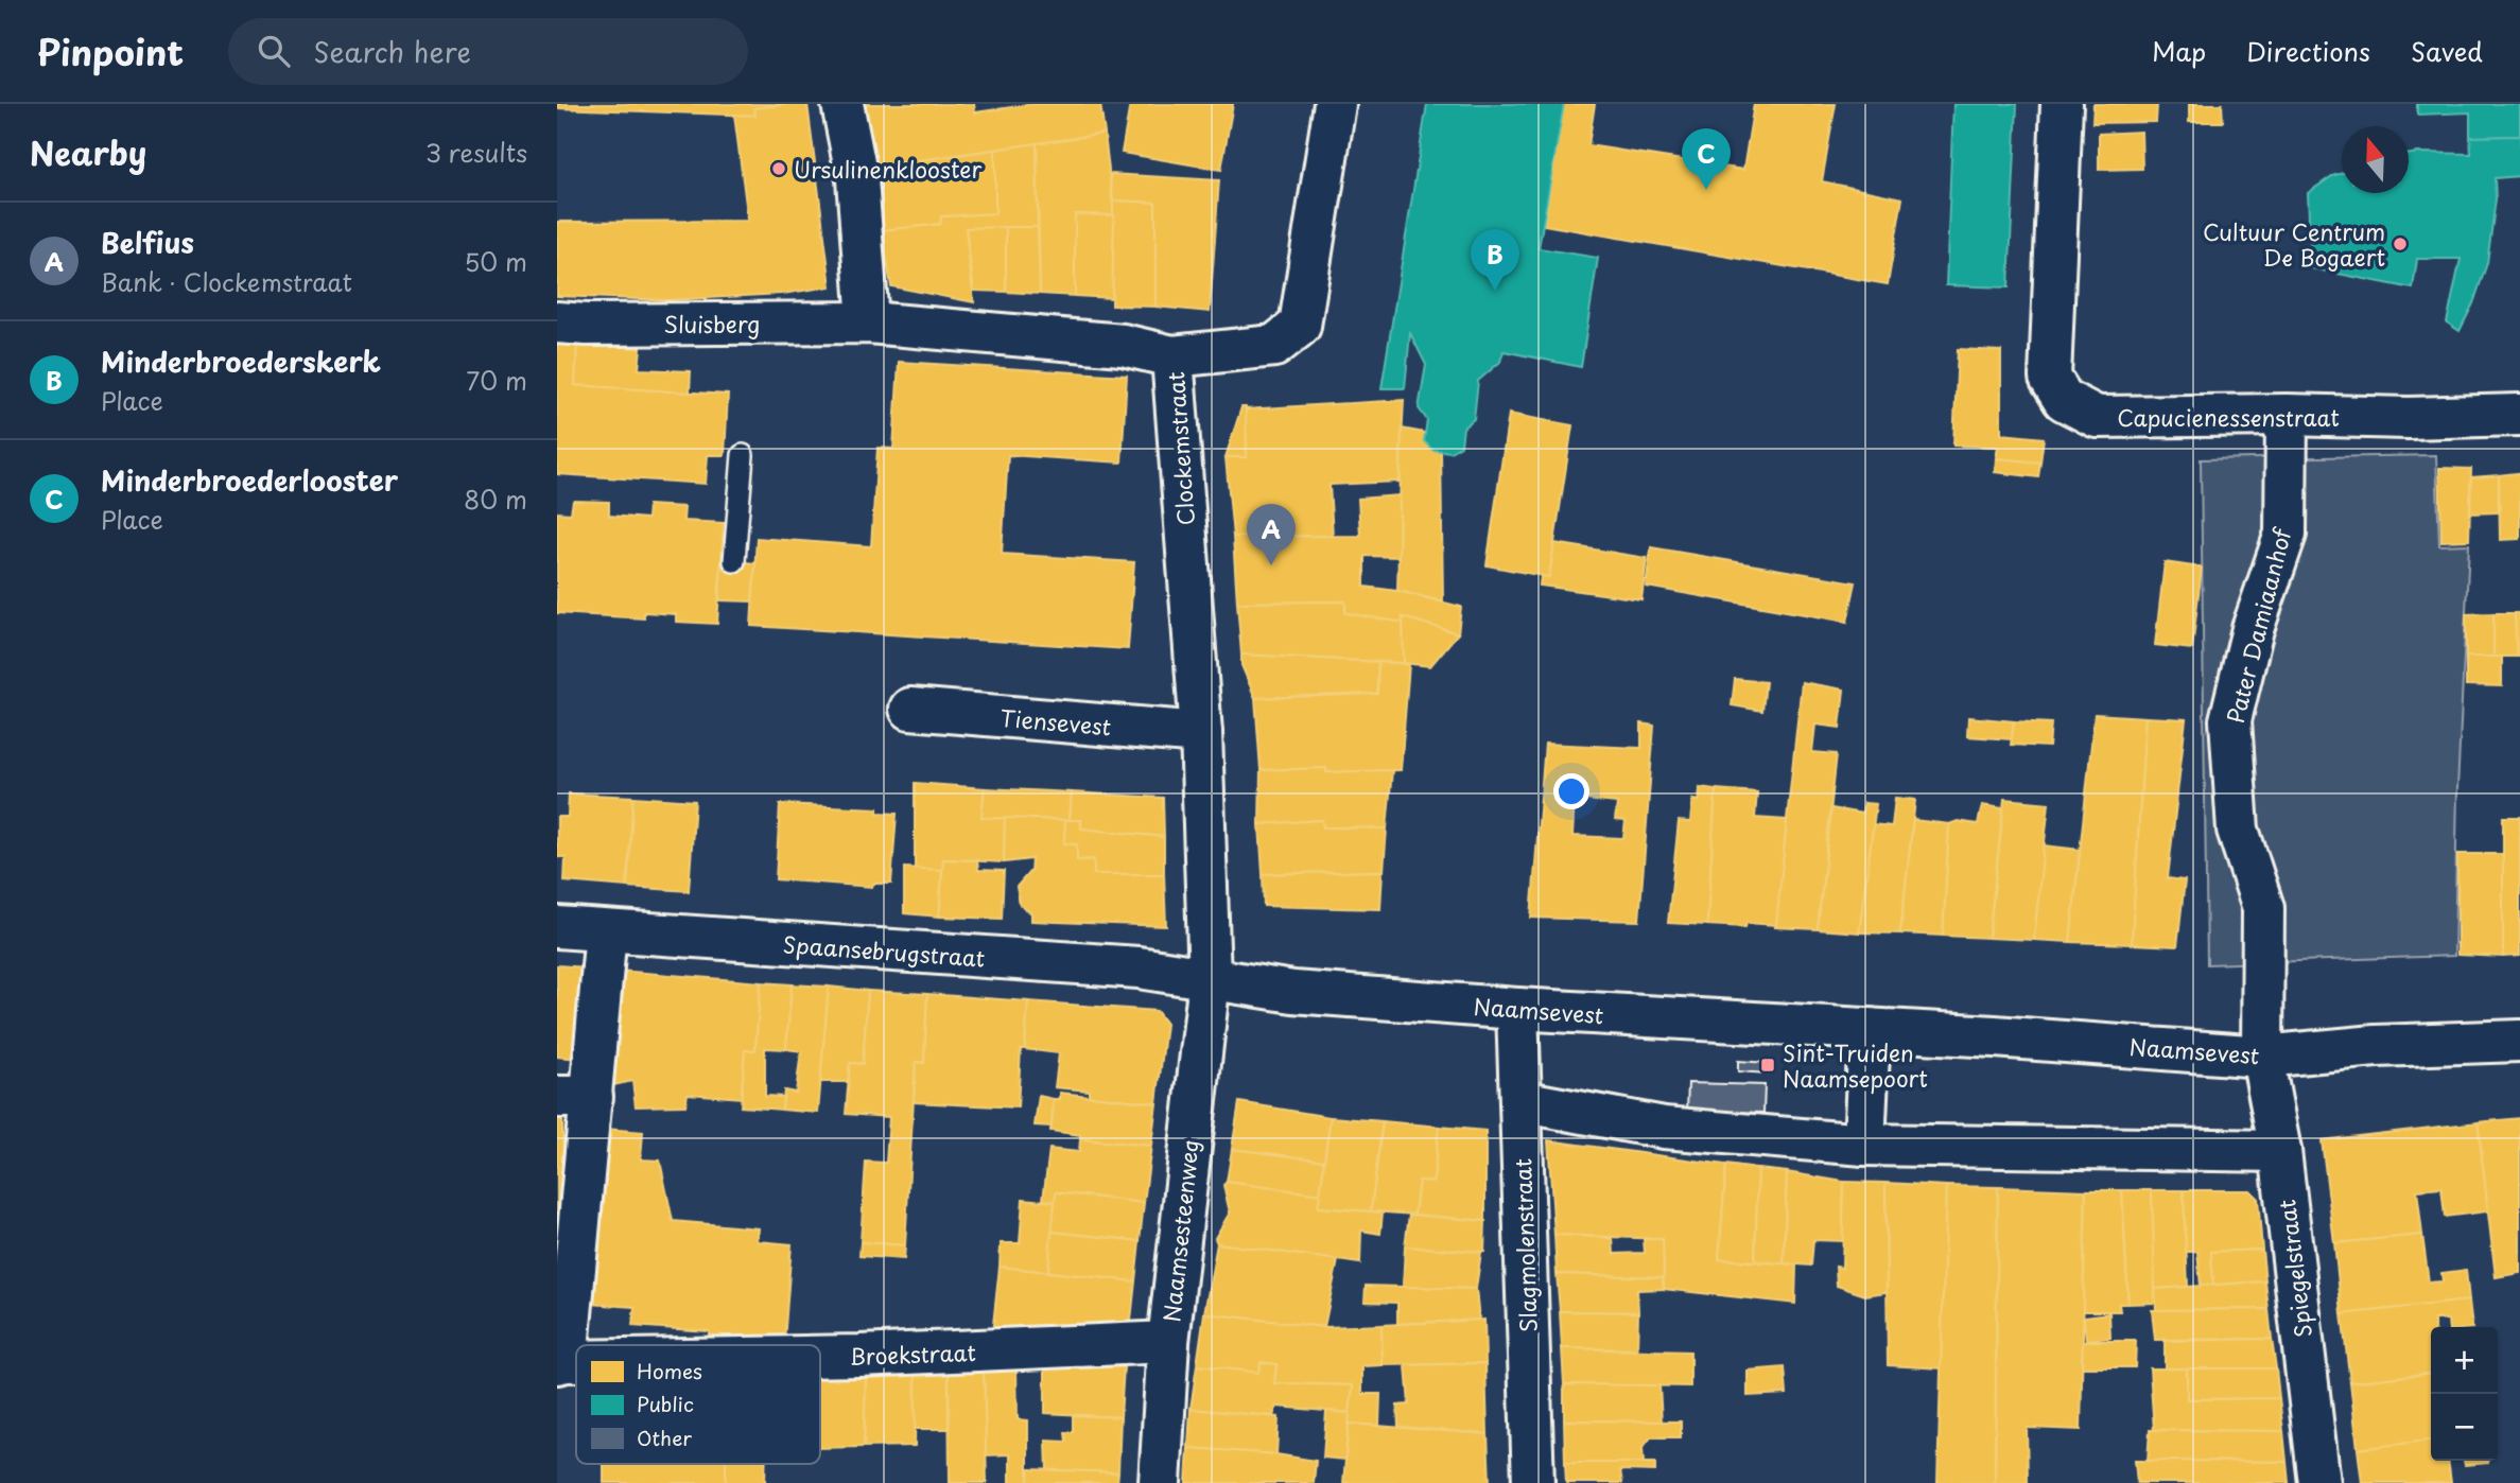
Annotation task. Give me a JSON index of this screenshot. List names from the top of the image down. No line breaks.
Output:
{"streets":{"street":["Sluisberg","Capucienessenstraat","Clockemstraat","Pater Damiaanhof","Tiensevest","Spaansebrugstraat","Naamsevest","Naamsesteenweg","Slagmolenstraat","Spiegelstraat","Broekstraat"]},"crossings":[["Sluisberg","Clockemstraat"],["Capucienessenstraat","Pater Damiaanhof"],["Clockemstraat","Tiensevest"],["Clockemstraat","Spaansebrugstraat"],["Clockemstraat","Naamsevest"],["Clockemstraat","Naamsesteenweg"],["Pater Damiaanhof","Naamsevest"],["Pater Damiaanhof","Spiegelstraat"],["Spaansebrugstraat","Naamsevest"],["Spaansebrugstraat","Naamsesteenweg"],["Spaansebrugstraat","Broekstraat"],["Naamsevest","Naamsesteenweg"],["Naamsevest","Slagmolenstraat"],["Naamsevest","Spiegelstraat"],["Naamsesteenweg","Broekstraat"]],"places":{"other":["Ursulinenklooster","Cultuur Centrum De Bogaert"],"transit":["Sint-Truiden Naamsepoort"]},"legend":["Homes","Public","Other"],"north":"top","page":{"header":"Pinpoint","search":"Search here","nav":["Map","Directions","Saved"],"heading":["Nearby","3 results"],"pins":["C","B","A"],"list":[{"mark":"A","name":"Belfius","note":"Bank · Clockemstraat","value":"50 m"},{"mark":"B","name":"Minderbroederskerk","note":"Place","value":"70 m"},{"mark":"C","name":"Minderbroederlooster","note":"Place","value":"80 m"}],"map_buttons":["+","−"]}}
